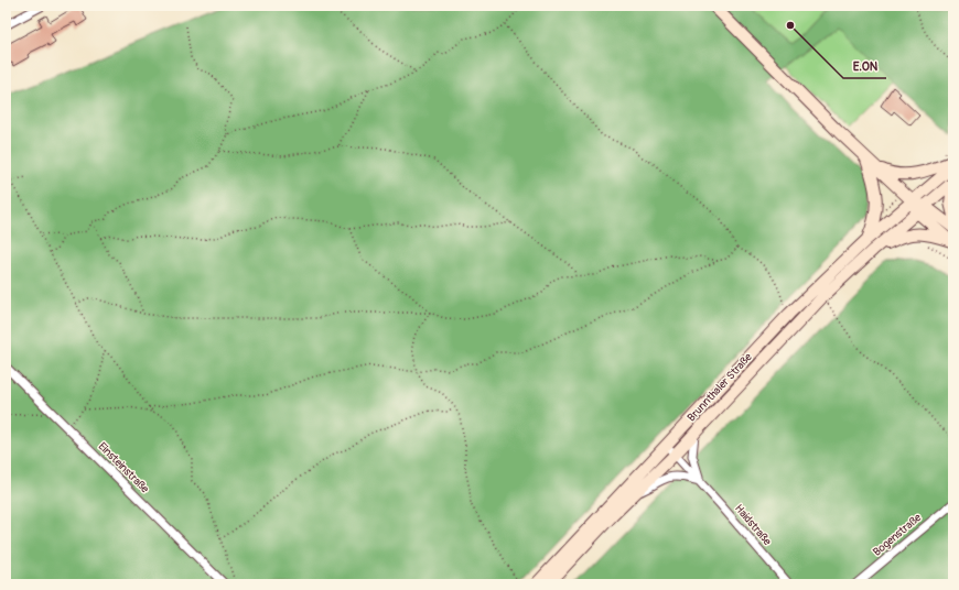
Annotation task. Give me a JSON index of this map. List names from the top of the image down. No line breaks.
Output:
{"streets":{"main road":["Brunnthaler Straße"],"street":["Einsteinstraße","Haidstraße","Bogenstraße"]},"crossings":[["Brunnthaler Straße","Haidstraße"]],"places":["E.ON"]}
